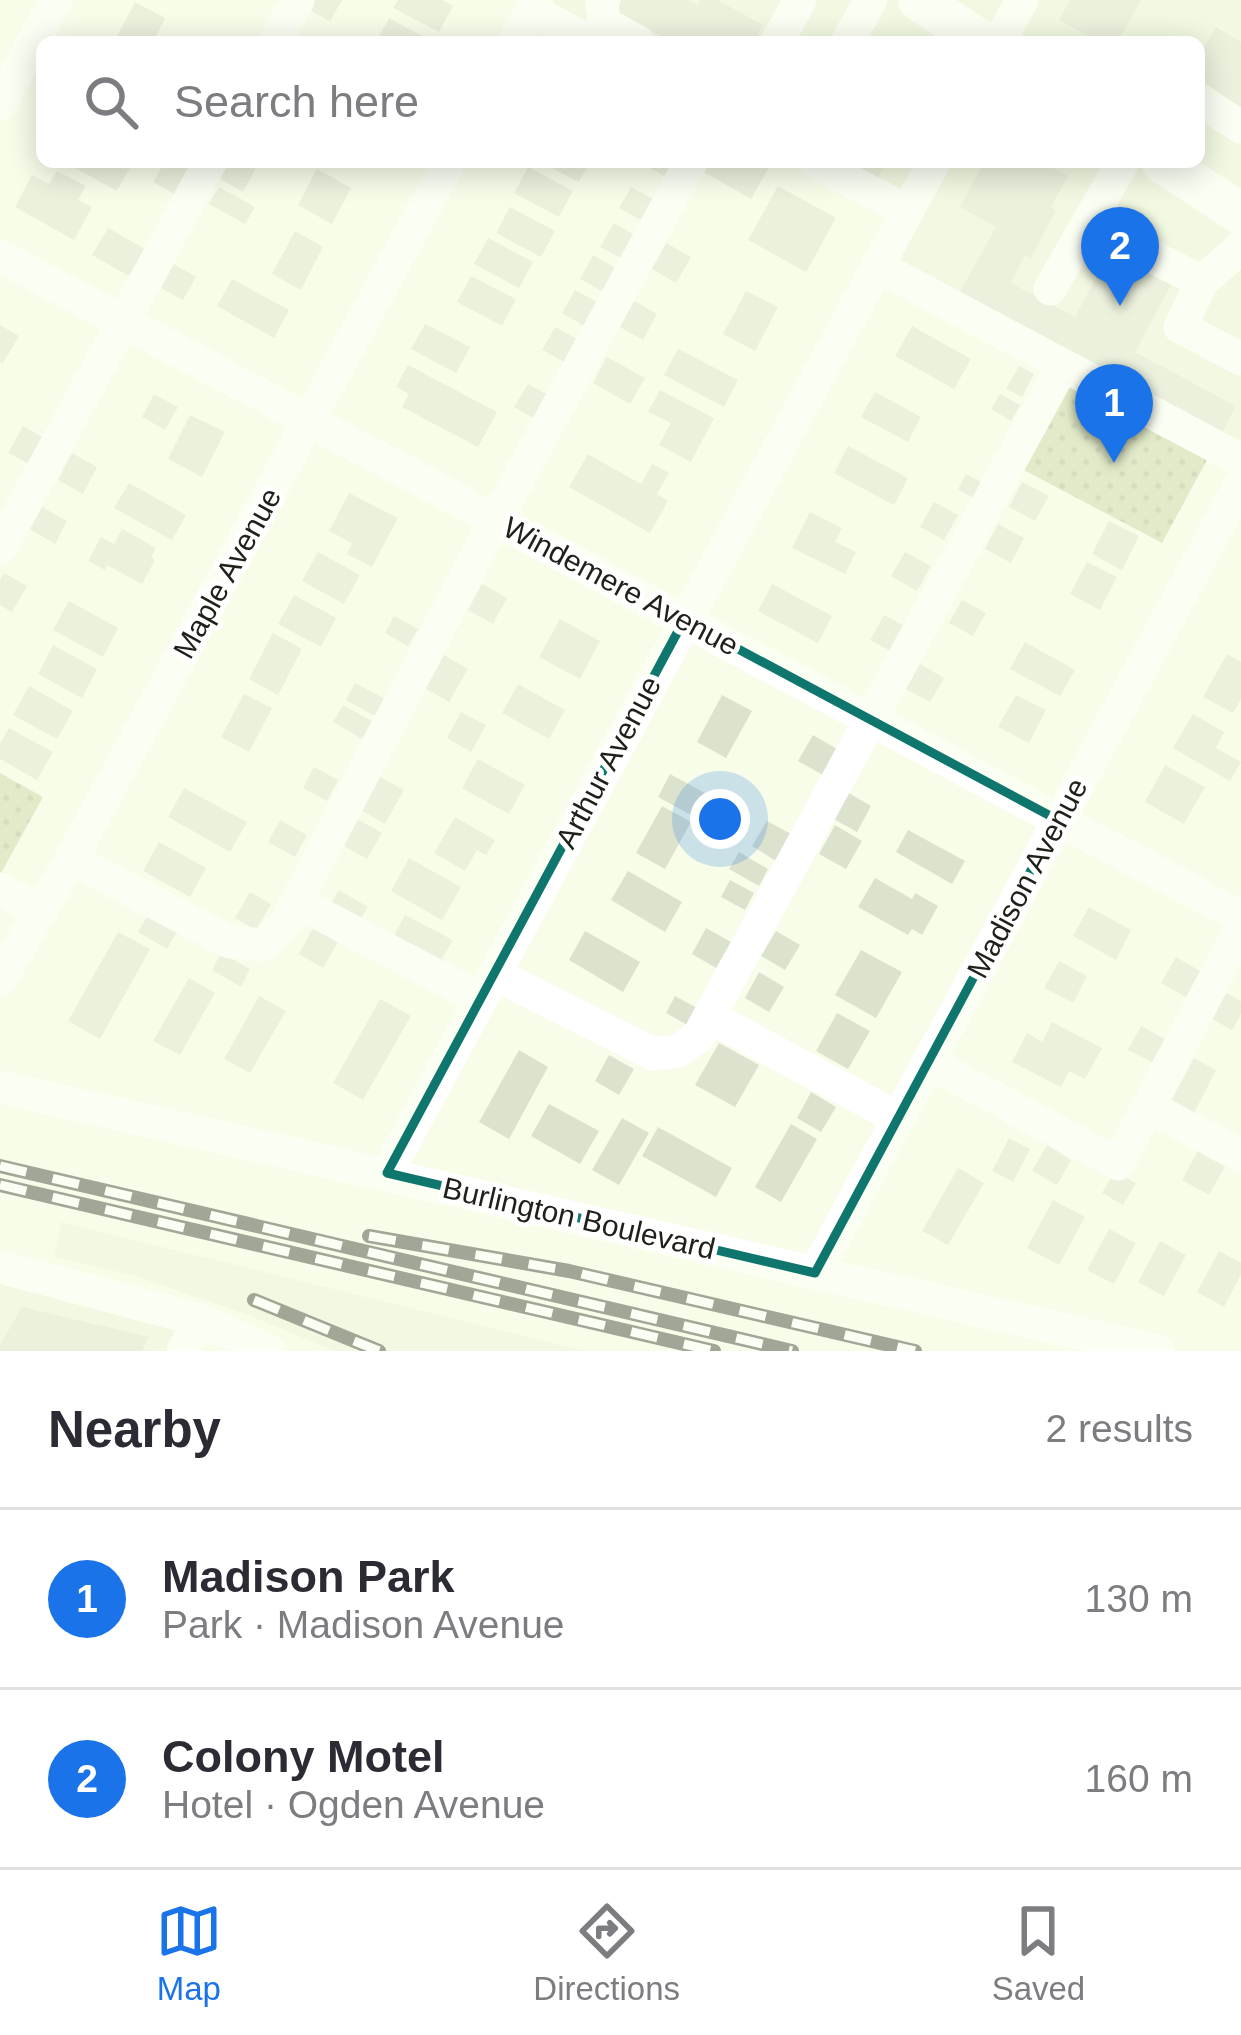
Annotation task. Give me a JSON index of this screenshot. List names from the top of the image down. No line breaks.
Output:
{"streets":{"street":["Maple Avenue","Windemere Avenue","Arthur Avenue","Madison Avenue","Burlington Boulevard"]},"crossings":[["Maple Avenue","Windemere Avenue"],["Windemere Avenue","Arthur Avenue"],["Windemere Avenue","Madison Avenue"],["Arthur Avenue","Burlington Boulevard"],["Madison Avenue","Burlington Boulevard"]],"page":{"search":"Search here","pins":["2","1"],"heading":["Nearby","2 results"],"list":[{"mark":"1","name":"Madison Park","note":"Park · Madison Avenue","value":"130 m"},{"mark":"2","name":"Colony Motel","note":"Hotel · Ogden Avenue","value":"160 m"}],"nav":["Map","Directions","Saved"]}}
